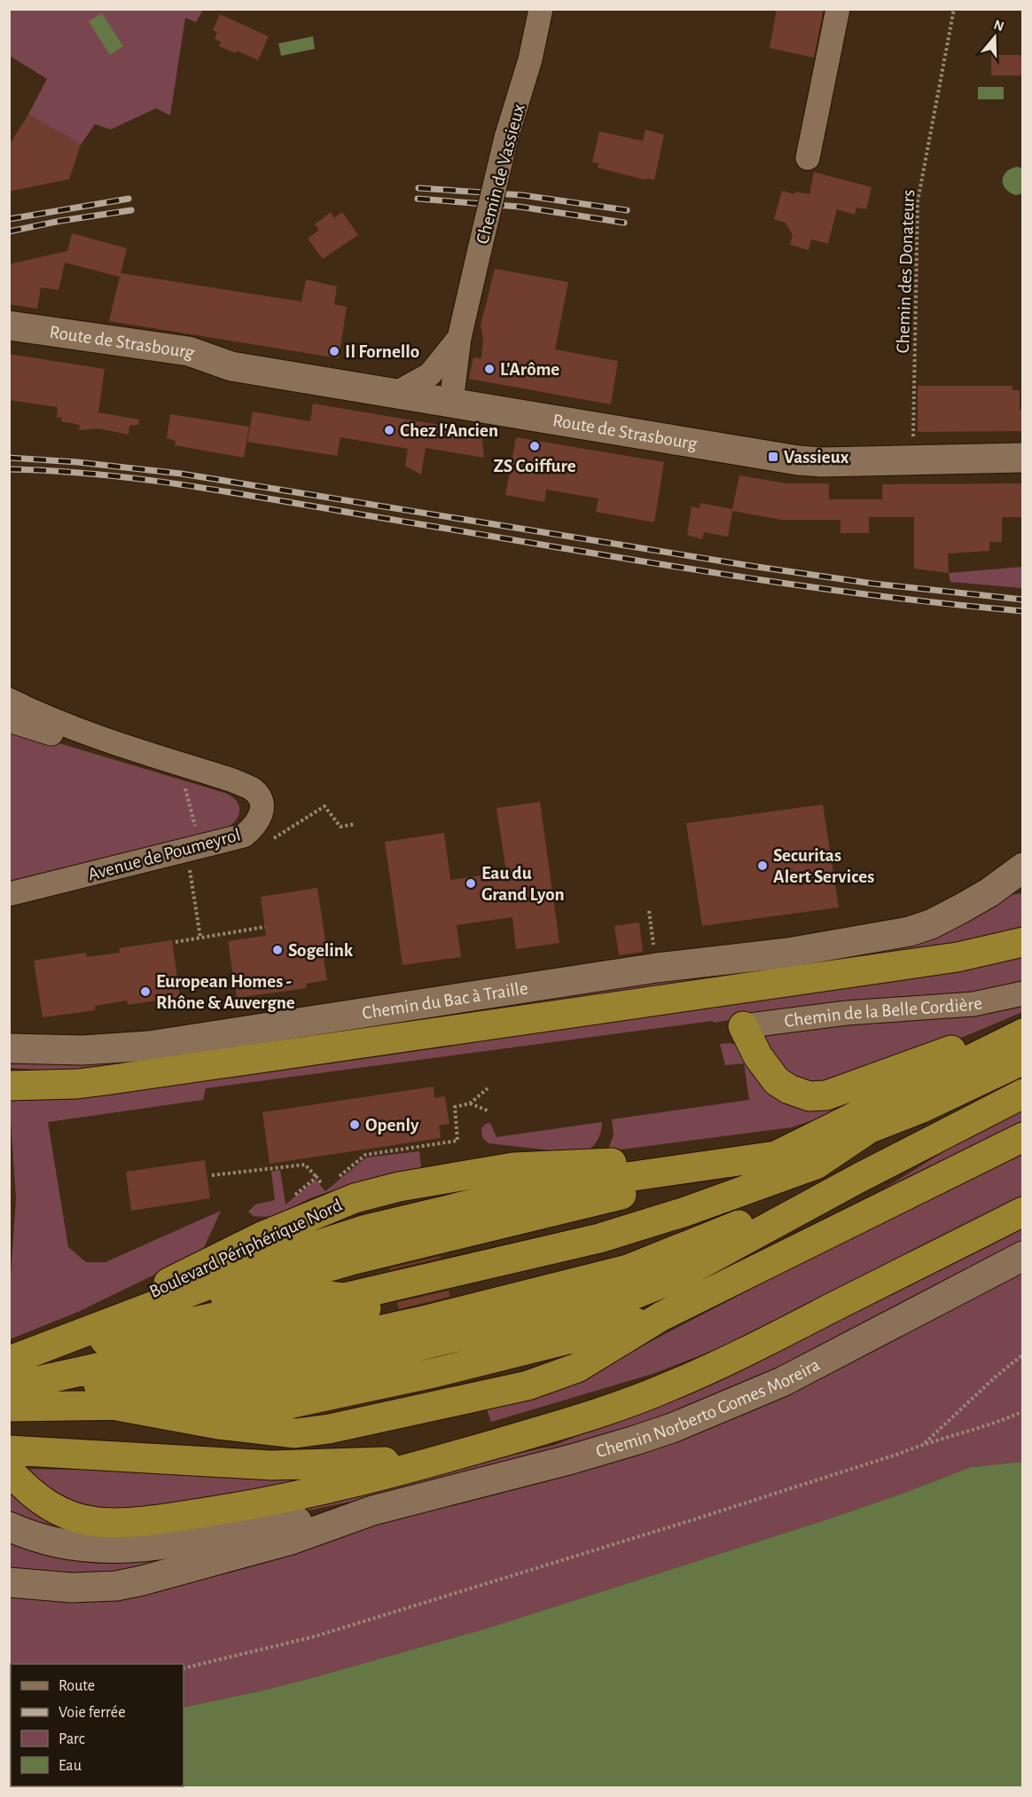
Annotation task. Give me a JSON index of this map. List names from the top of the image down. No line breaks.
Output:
{"streets":{"highway":["Boulevard Périphérique Nord"],"main road":["Route de Strasbourg","Chemin du Bac à Traille","Chemin Norberto Gomes Moreira"],"street":["Chemin de Vassieux","Avenue de Poumeyrol","Chemin de la Belle Cordière"],"path":["Chemin des Donateurs"]},"crossings":[["Chemin de Vassieux","Route de Strasbourg"]],"places":{"other":["Il Fornello","L'Arôme","Chez l'Ancien","ZS Coiffure","Securitas Alert Services","Eau du Grand Lyon","Sogelink","European Homes - Rhône & Auvergne","Openly"],"transit":["Vassieux"]},"legend":["Route","Voie ferrée","Parc","Eau"],"north":"top"}
